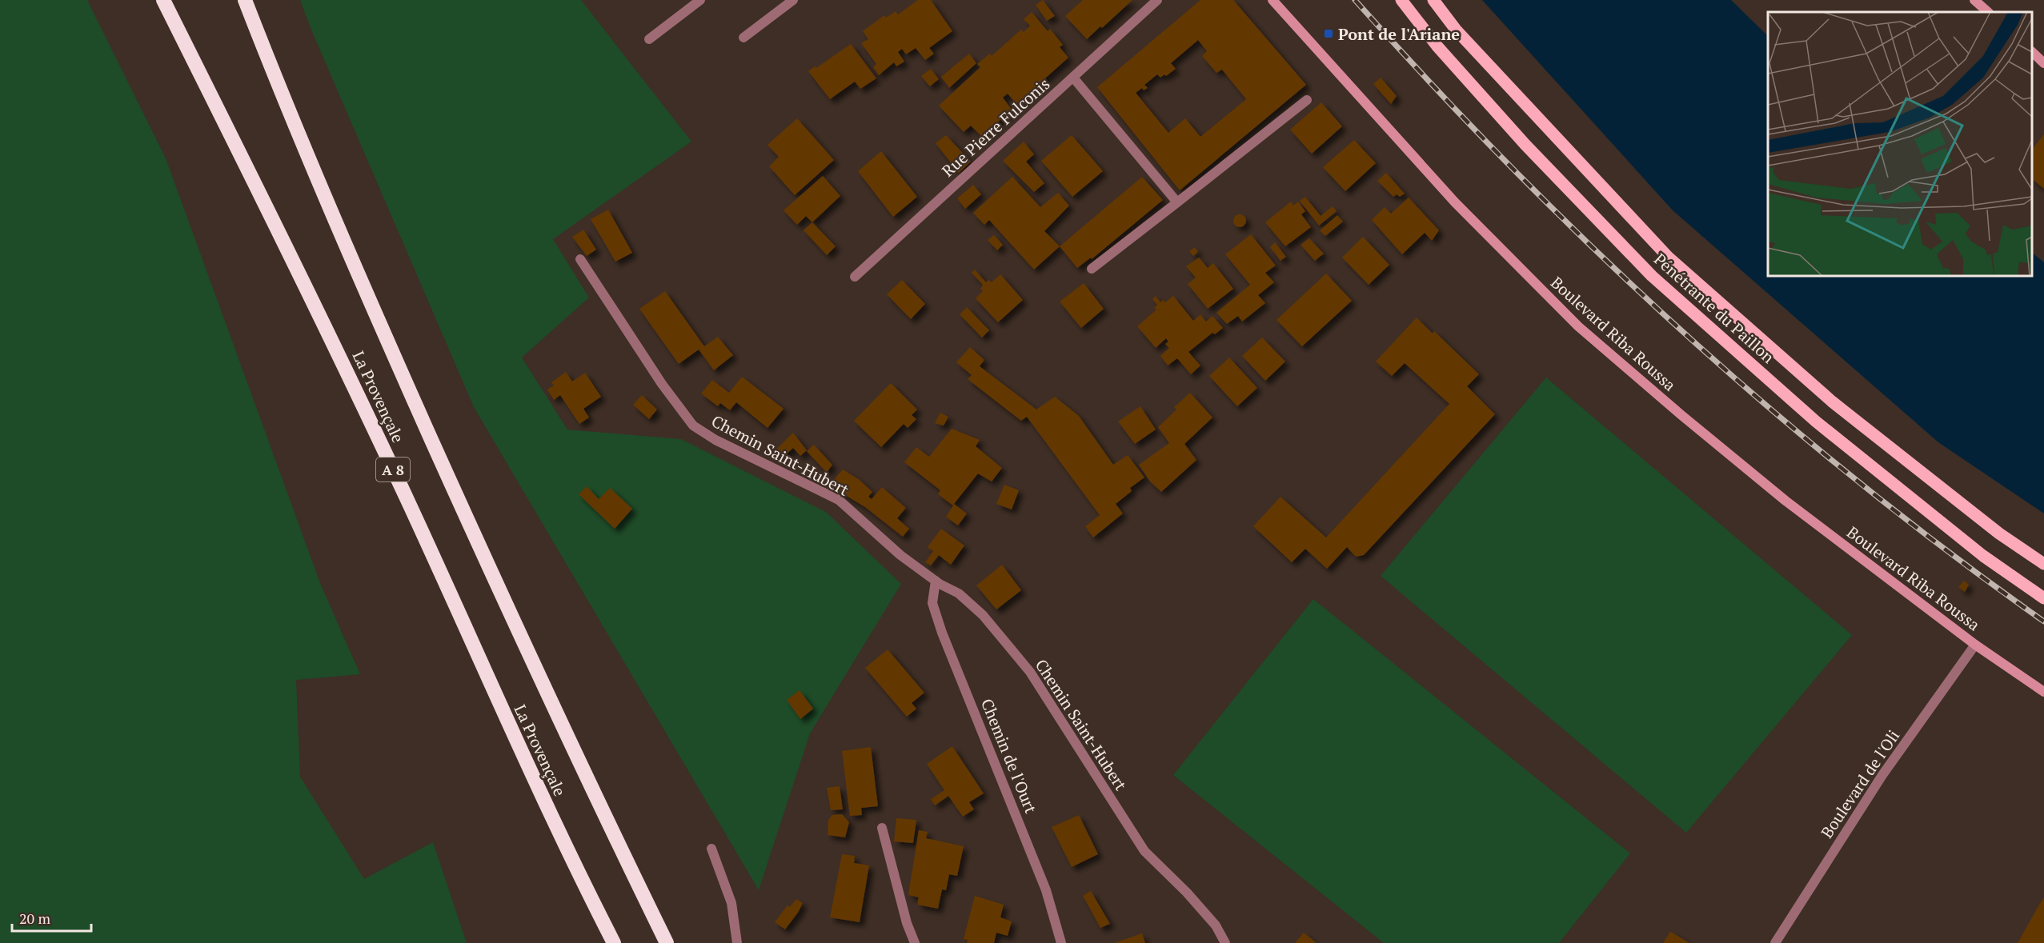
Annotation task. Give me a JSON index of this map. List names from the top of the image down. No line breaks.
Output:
{"streets":{"highway":["La Provençale","A 8"],"main road":["Pénétrante du Paillon"],"street":["Rue Pierre Fulconis","Boulevard Riba Roussa","Chemin Saint-Hubert","Chemin de l'Ourt","Boulevard de l'Oli"]},"crossings":[["Boulevard Riba Roussa","Boulevard de l'Oli"],["Chemin Saint-Hubert","Chemin de l'Ourt"]],"places":{"transit":["Pont de l'Ariane"]},"scale_bar":"20 m"}
